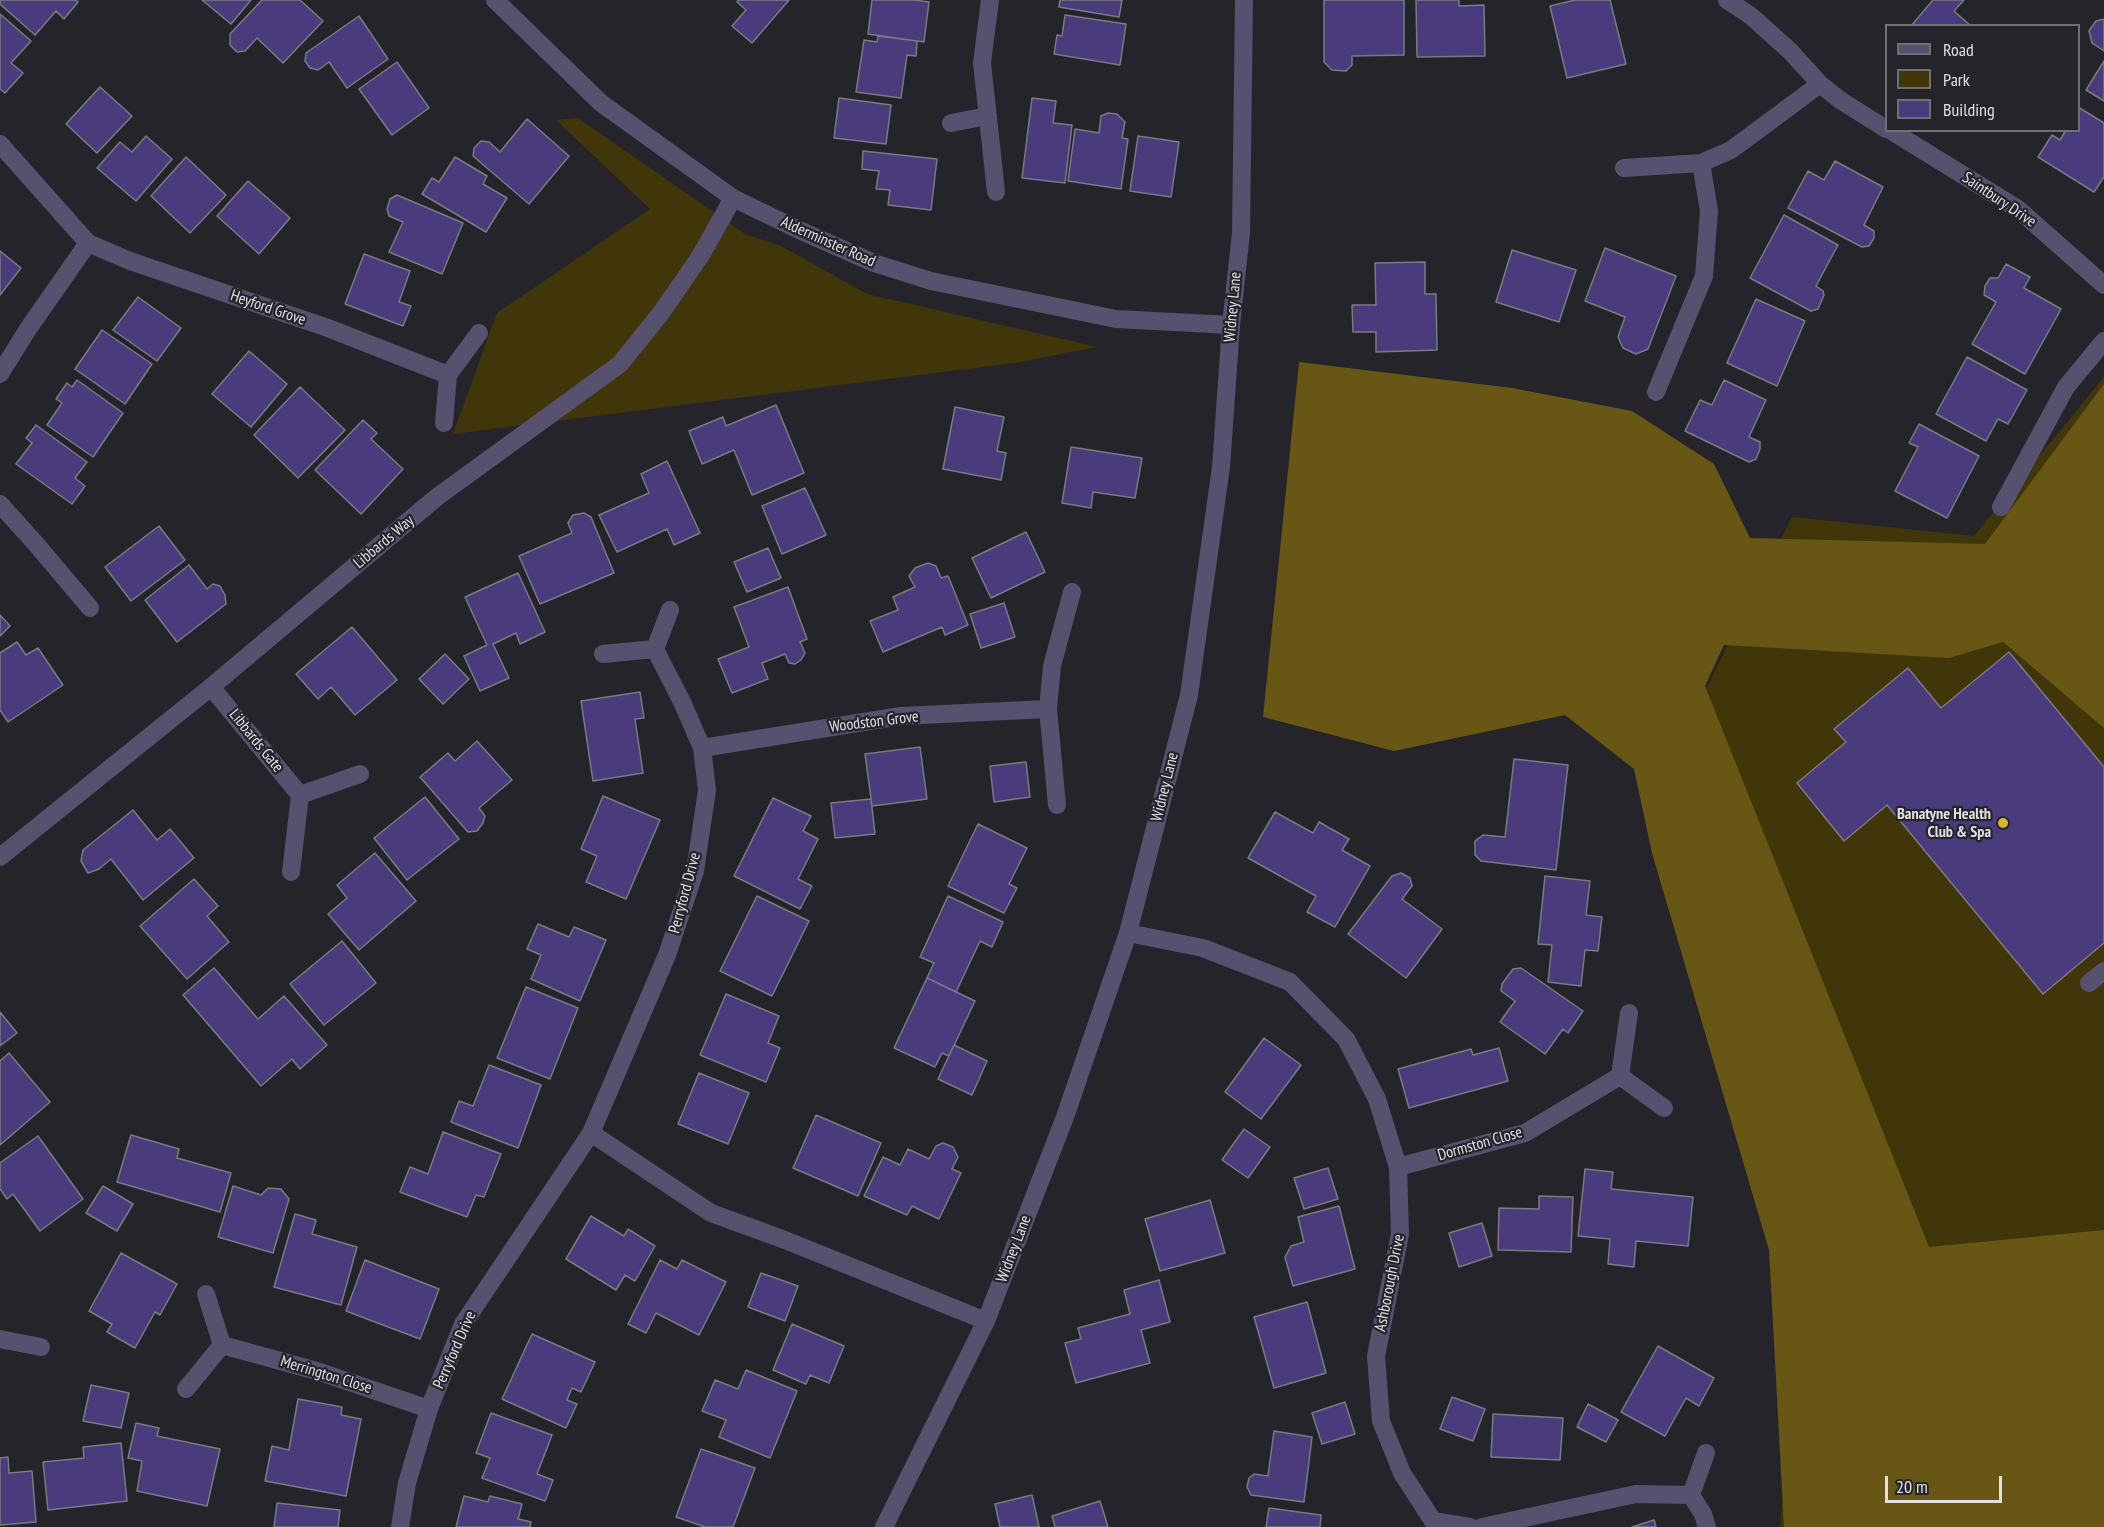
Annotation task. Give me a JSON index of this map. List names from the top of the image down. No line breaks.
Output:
{"streets":{"street":["Saintbury Drive","Alderminster Road","Widney Lane","Heyford Grove","Libbards Way","Woodston Grove","Libbards Gate","Perryford Drive","Dormston Close","Ashborough Drive","Merrington Close"]},"crossings":[["Alderminster Road","Widney Lane"],["Alderminster Road","Libbards Way"],["Widney Lane","Ashborough Drive"],["Libbards Way","Libbards Gate"],["Woodston Grove","Perryford Drive"],["Perryford Drive","Merrington Close"],["Dormston Close","Ashborough Drive"]],"places":["Banatyne Health Club & Spa"],"legend":["Road","Park","Building"],"scale_bar":"20 m"}
